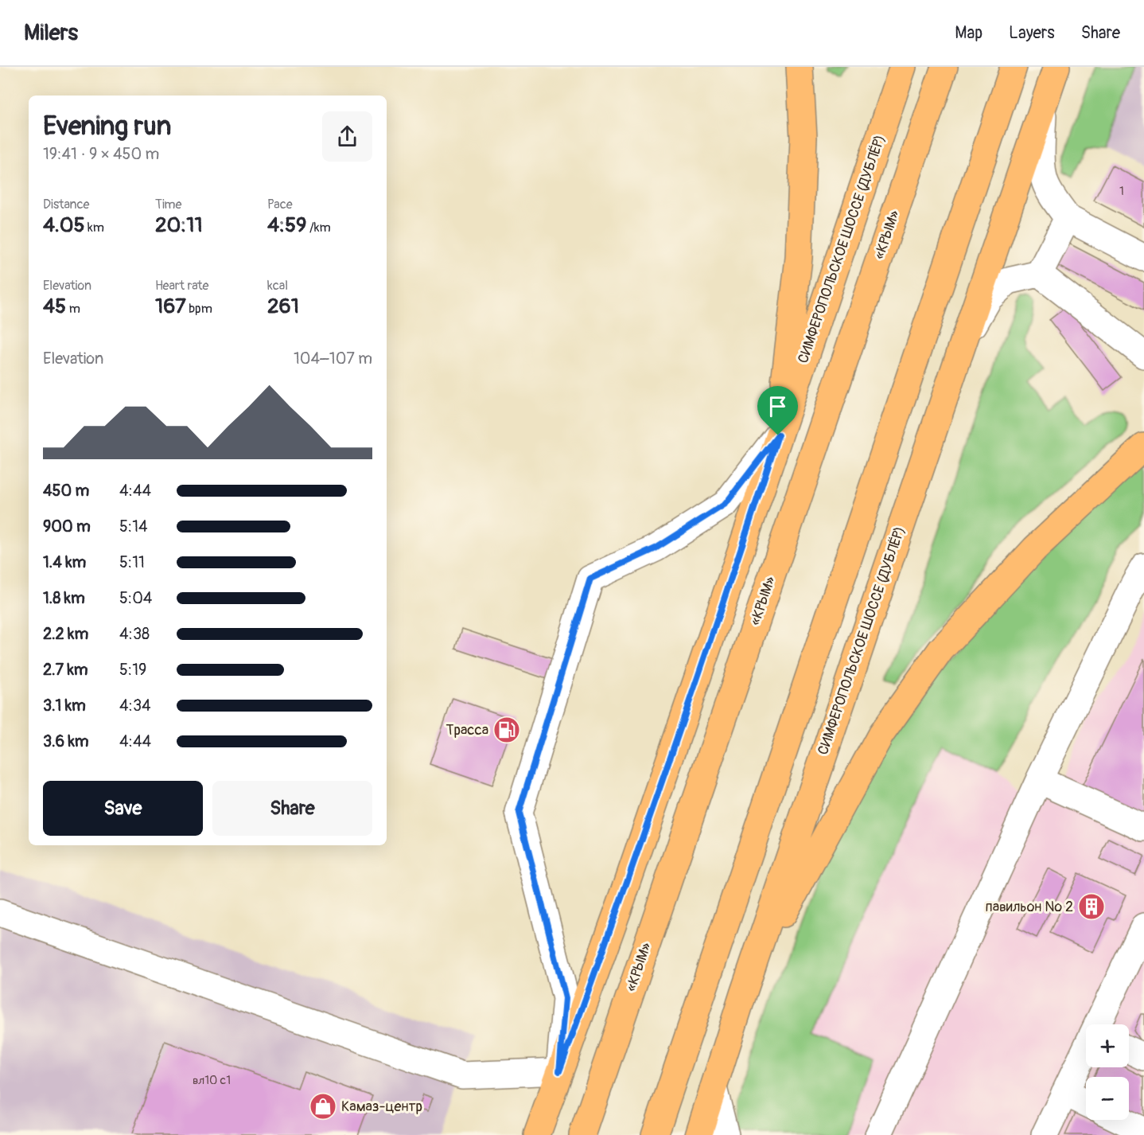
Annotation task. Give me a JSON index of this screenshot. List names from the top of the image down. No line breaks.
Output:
{"streets":{"main road":["«КРЫМ»","СИМФЕРОПОЛЬСКОЕ ШОССЕ (ДУБЛЁР)"]},"places":{"fuel station":["Трасса"],"building":["павильон № 2"],"shop":["Камаз-центр"]},"house_numbers":["1","вл10 с1"],"page":{"header":"Milers","nav":["Map","Layers","Share"],"heading":["Evening run","19:41 · 9 × 450 m"],"stats":[["Distance","4.05 km"],["Time","20:11"],["Pace","4:59 /km"],["Elevation","45 m"],["Heart rate","167 bpm"],["kcal","261"]],"chart":["Elevation","104–107 m"],"list":[{"name":"450 m","note":"4:44"},{"name":"900 m","note":"5:14"},{"name":"1.4 km","note":"5:11"},{"name":"1.8 km","note":"5:04"},{"name":"2.2 km","note":"4:38"},{"name":"2.7 km","note":"5:19"},{"name":"3.1 km","note":"4:34"},{"name":"3.6 km","note":"4:44"}],"buttons":["Save","Share"],"map_buttons":["+","−"]}}
